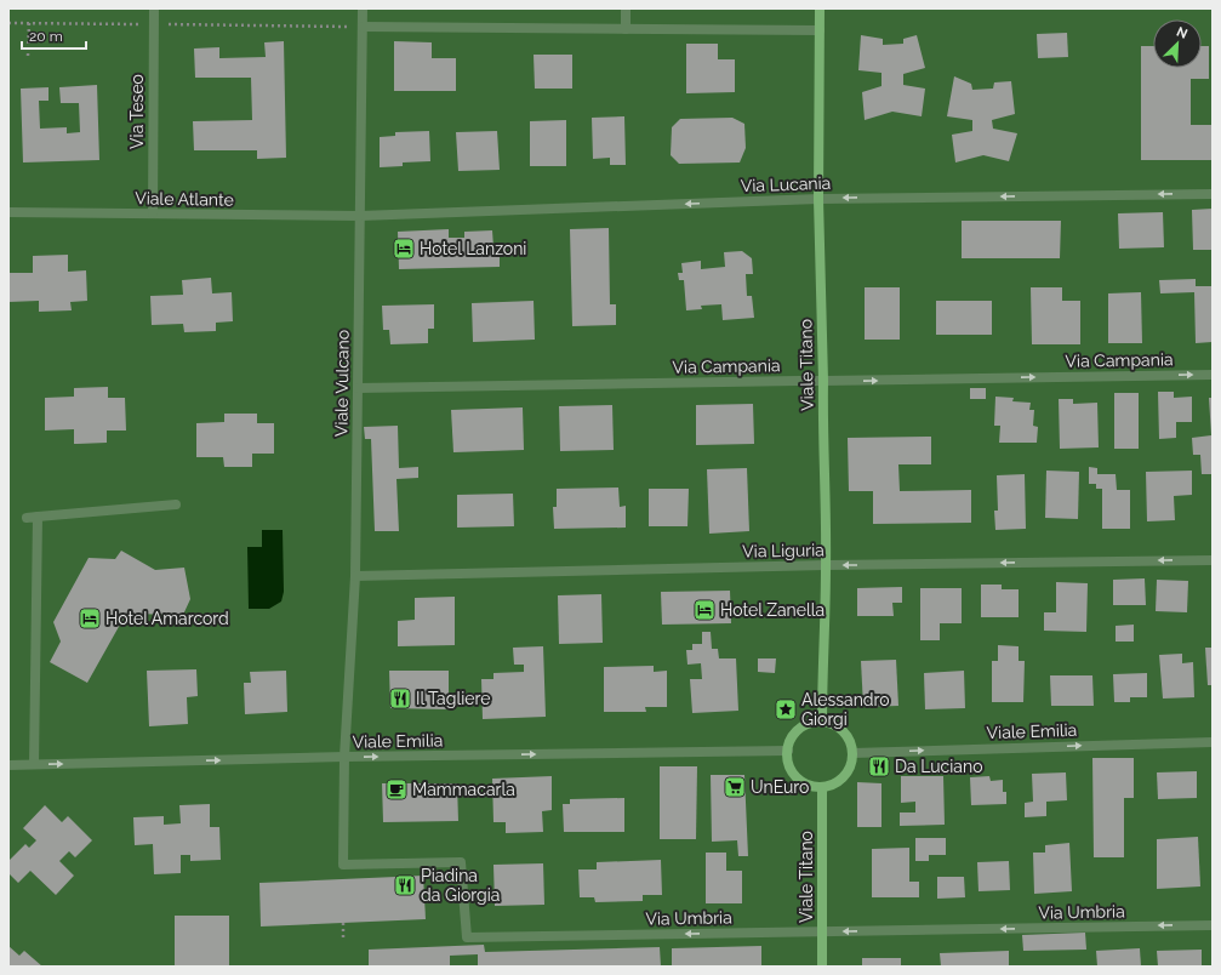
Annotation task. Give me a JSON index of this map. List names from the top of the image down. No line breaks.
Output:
{"streets":{"street":["Via Teseo","Via Lucania","Viale Atlante","Via Campania","Viale Titano","Viale Vulcano","Via Liguria","Viale Emilia","Via Umbria"]},"crossings":[["Via Teseo","Viale Atlante"],["Via Lucania","Viale Atlante"],["Via Lucania","Viale Titano"],["Via Lucania","Viale Vulcano"],["Viale Atlante","Viale Vulcano"],["Via Campania","Viale Titano"],["Via Campania","Viale Vulcano"],["Viale Titano","Via Liguria"],["Viale Titano","Viale Emilia"],["Viale Titano","Via Umbria"],["Viale Vulcano","Via Liguria"],["Viale Vulcano","Viale Emilia"],["Viale Vulcano","Via Umbria"],["Viale Emilia","Via Umbria"]],"one_way":["Via Lucania","Via Campania","Via Liguria","Viale Emilia","Via Umbria"],"places":{"hotel":["Hotel Lanzoni","Hotel Zanella","Hotel Amarcord"],"restaurant":["Il Tagliere","Da Luciano","Piadina da Giorgia"],"place":["Alessandro Giorgi"],"supermarket":["UnEuro"],"cafe":["Mammacarla"]},"scale_bar":"20 m","north":"top right"}
